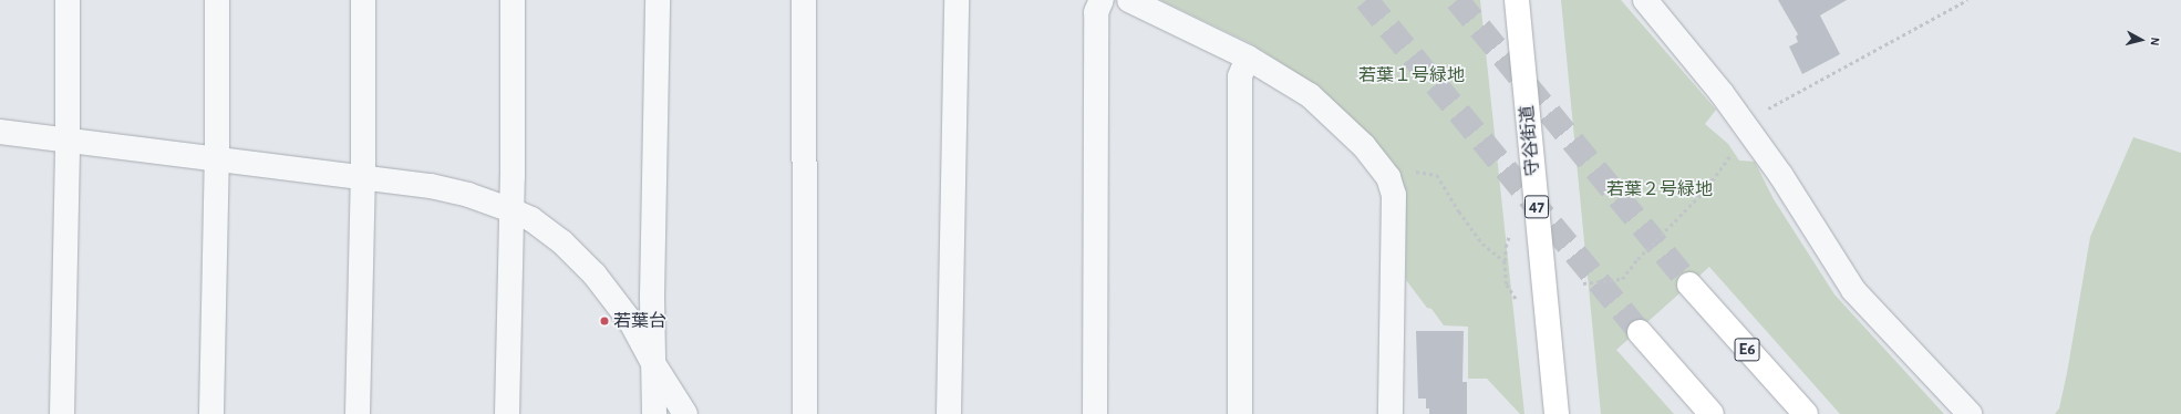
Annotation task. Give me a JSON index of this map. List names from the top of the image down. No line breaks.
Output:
{"streets":{"main road":["守谷街道","47","E6"]},"parks":["若葉１号緑地","若葉２号緑地"],"places":["若葉台"],"north":"right"}
